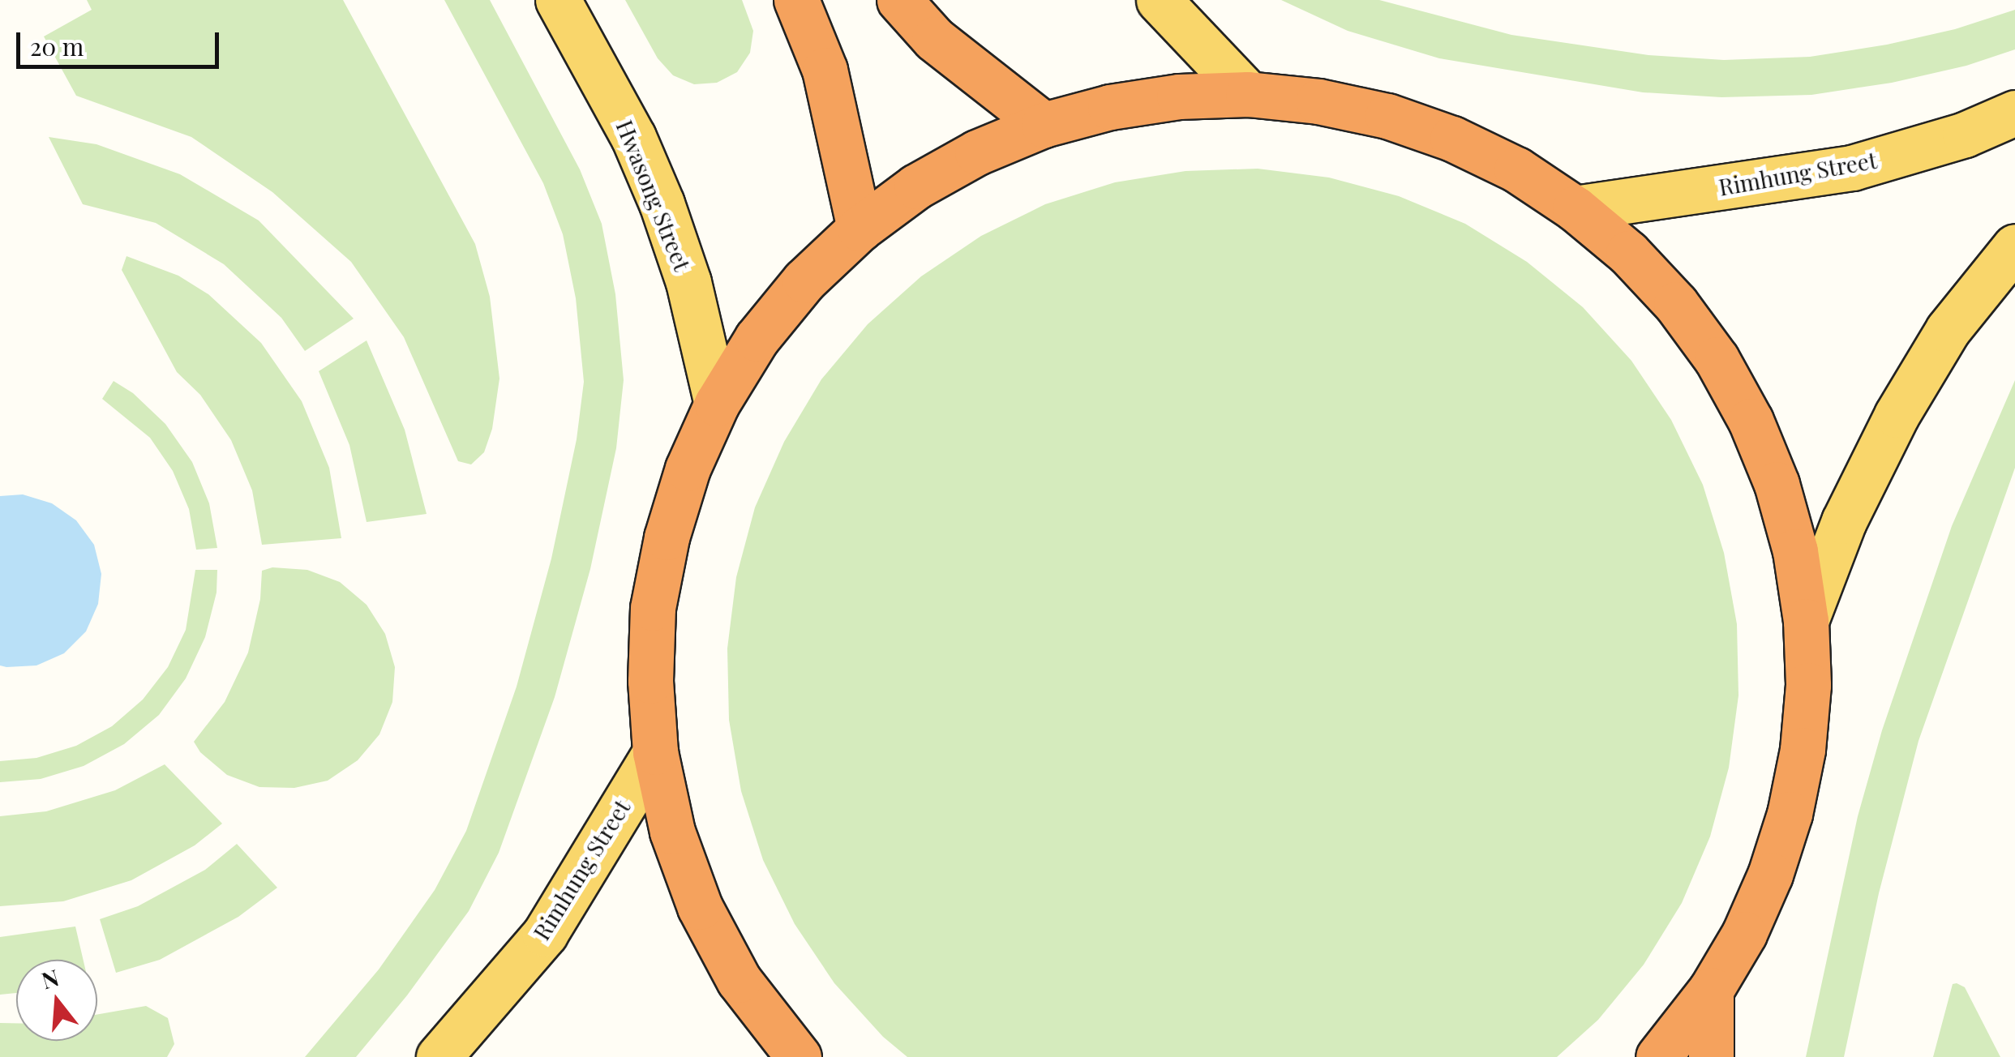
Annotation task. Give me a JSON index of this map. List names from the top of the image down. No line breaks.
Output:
{"streets":{"main road":["Rimhung Street","Hwasong Street"]},"scale_bar":"20 m","north":"top"}
